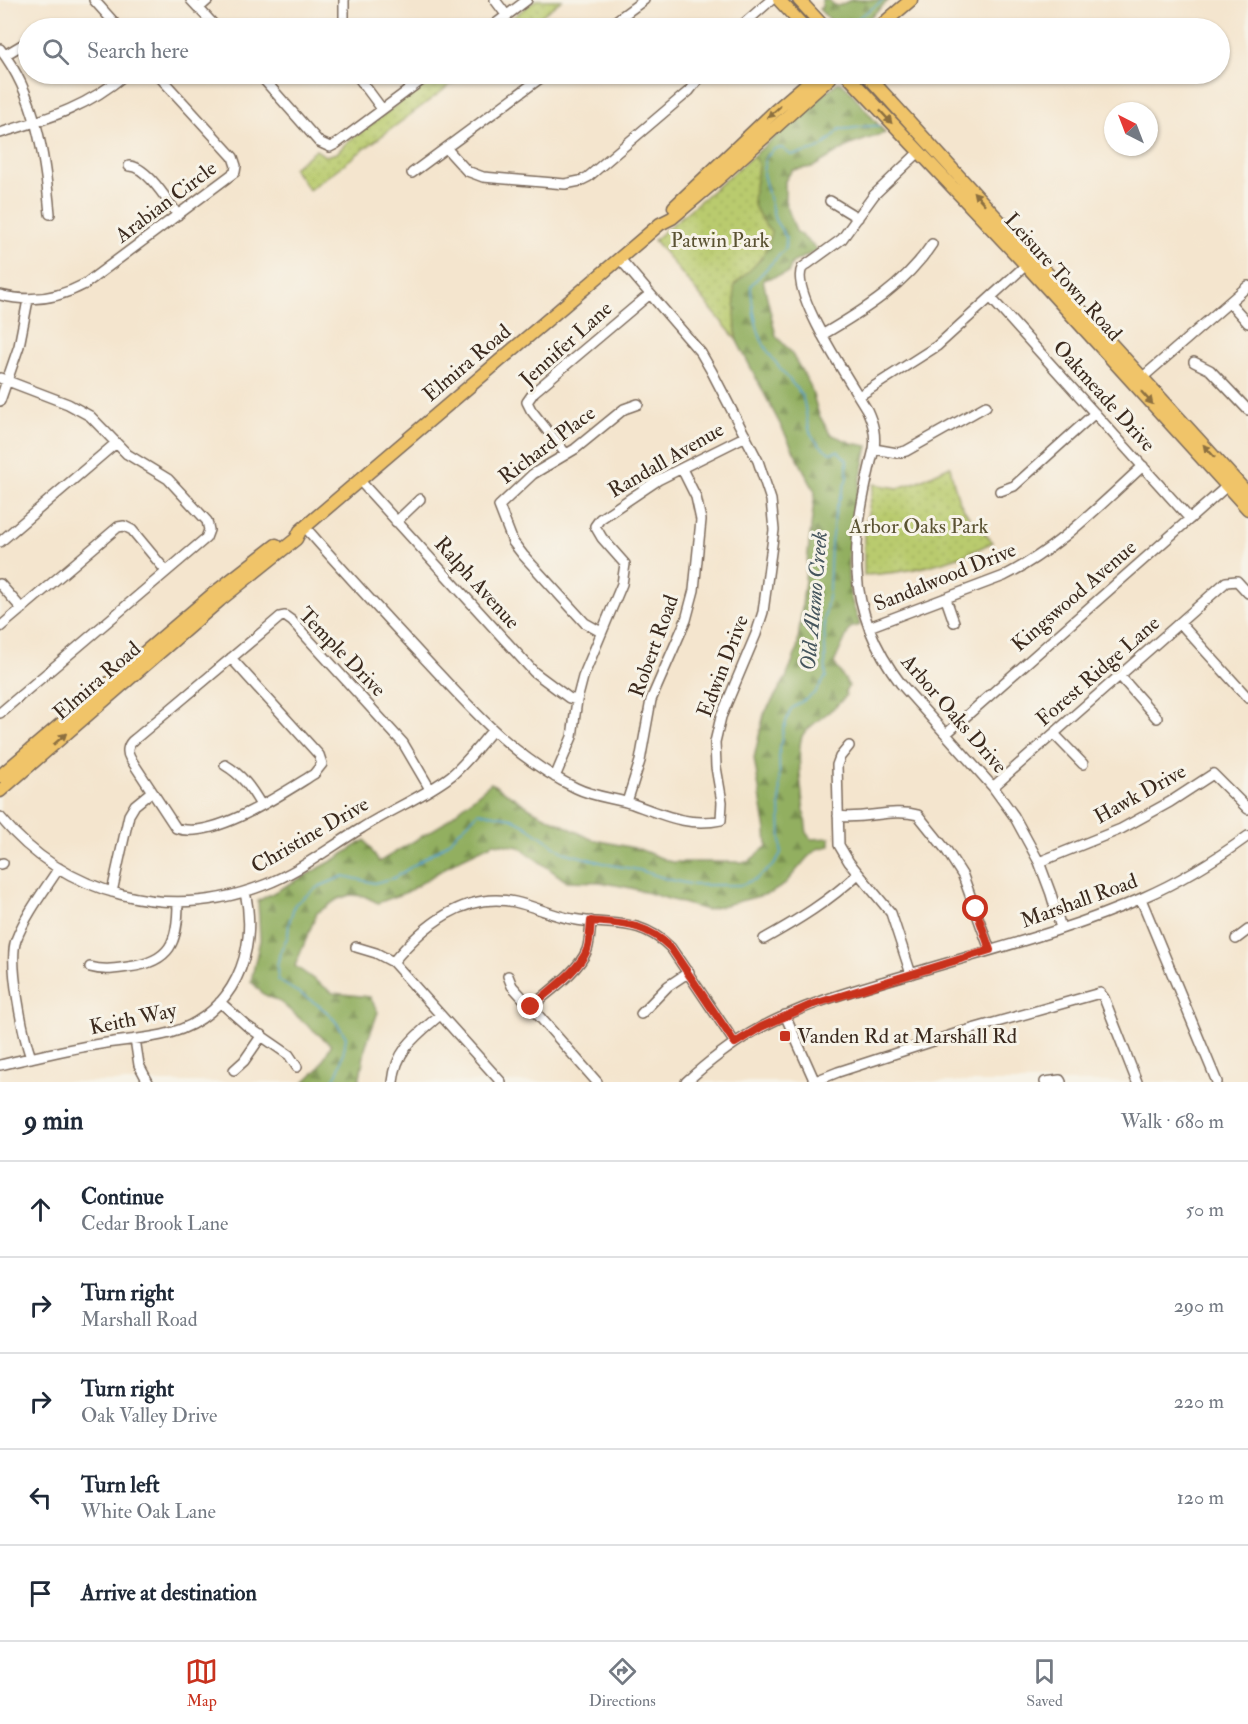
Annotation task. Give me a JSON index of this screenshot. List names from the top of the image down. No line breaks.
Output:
{"streets":{"main road":["Leisure Town Road","Elmira Road"],"street":["Arabian Circle","Jennifer Lane","Oakmeade Drive","Richard Place","Randall Avenue","Sandalwood Drive","Ralph Avenue","Kingswood Avenue","Robert Road","Temple Drive","Edwin Drive","Forest Ridge Lane","Arbor Oaks Drive","Hawk Drive","Christine Drive","Marshall Road","Keith Way"]},"crossings":[["Leisure Town Road","Kingswood Avenue"],["Leisure Town Road","Arbor Oaks Drive"],["Jennifer Lane","Richard Place"],["Jennifer Lane","Edwin Drive"],["Elmira Road","Ralph Avenue"],["Elmira Road","Edwin Drive"],["Oakmeade Drive","Sandalwood Drive"],["Oakmeade Drive","Kingswood Avenue"],["Richard Place","Randall Avenue"],["Randall Avenue","Ralph Avenue"],["Randall Avenue","Robert Road"],["Randall Avenue","Edwin Drive"],["Sandalwood Drive","Arbor Oaks Drive"],["Kingswood Avenue","Arbor Oaks Drive"],["Robert Road","Edwin Drive"],["Temple Drive","Christine Drive"],["Edwin Drive","Christine Drive"],["Forest Ridge Lane","Arbor Oaks Drive"],["Arbor Oaks Drive","Hawk Drive"],["Arbor Oaks Drive","Marshall Road"],["Christine Drive","Keith Way"]],"water":["Old Alamo Creek"],"parks":["Patwin Park","Arbor Oaks Park"],"places":{"transit":["Vanden Rd at Marshall Rd"]},"north":"top left","page":{"search":"Search here","heading":["9 min","Walk · 680 m"],"list":[["Continue","Cedar Brook Lane","50 m"],["Turn right","Marshall Road","290 m"],["Turn right","Oak Valley Drive","220 m"],["Turn left","White Oak Lane","120 m"],"Arrive at destination"],"nav":["Map","Directions","Saved"]}}
